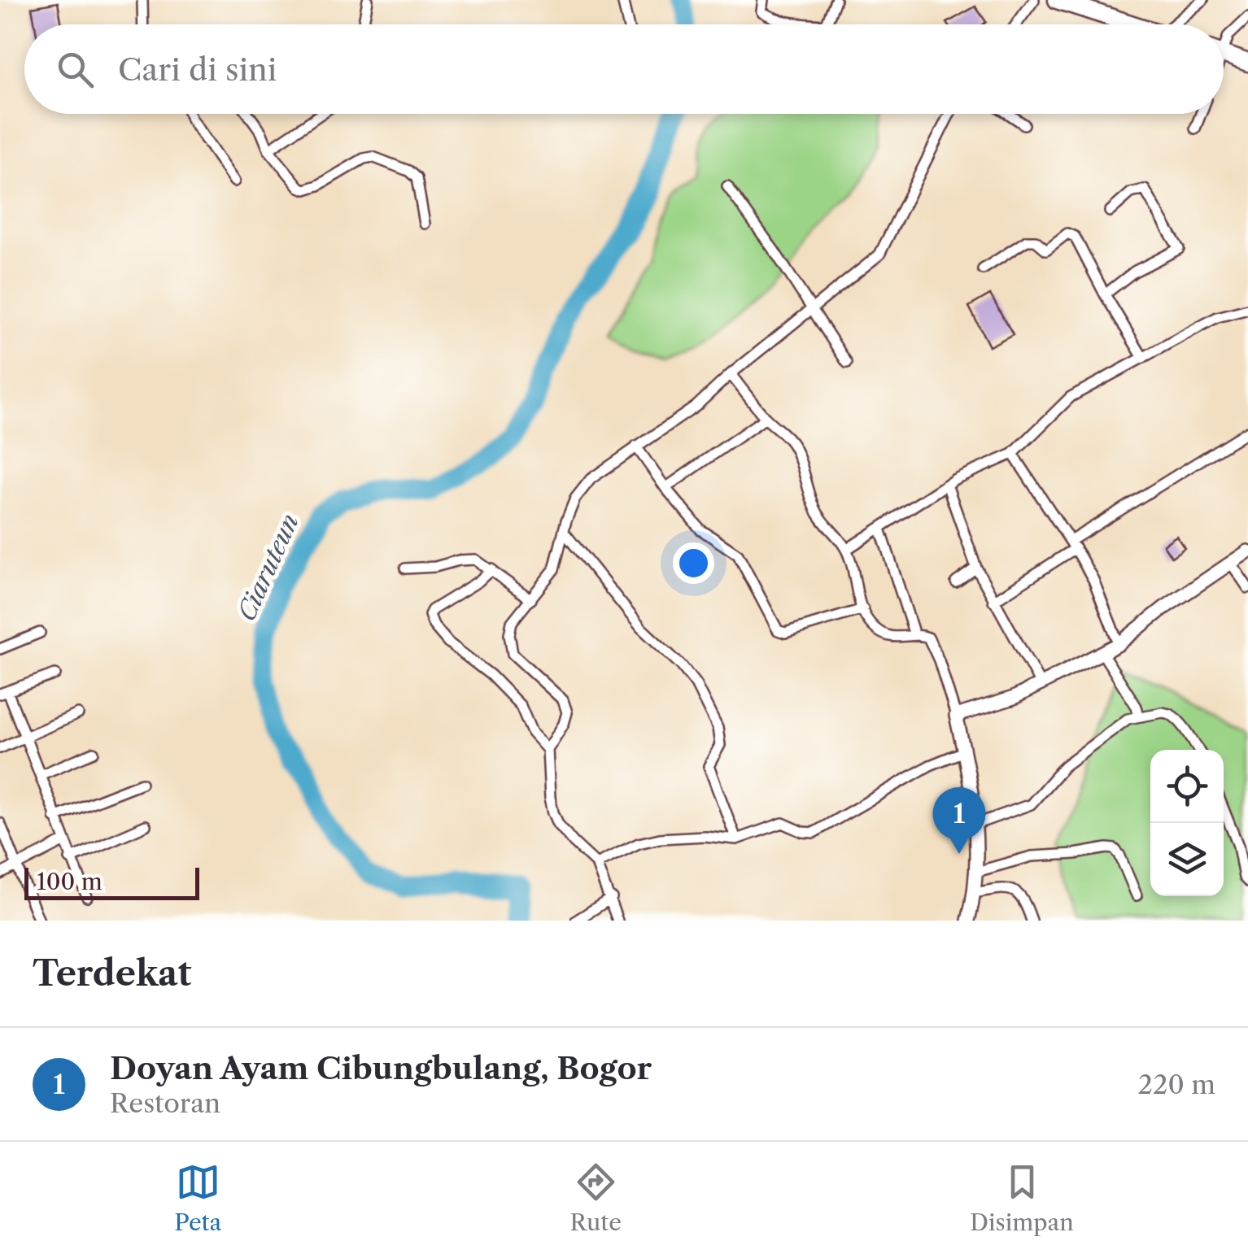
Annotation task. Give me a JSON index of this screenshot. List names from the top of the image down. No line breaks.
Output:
{"water":["Ciaruteun"],"scale_bar":"100 m","page":{"search":"Cari di sini","pins":"1","scale":"100 m","heading":"Terdekat","list":[{"mark":"1","name":"Doyan Ayam Cibungbulang, Bogor","note":"Restoran","value":"220 m"}],"nav":["Peta","Rute","Disimpan"]}}
